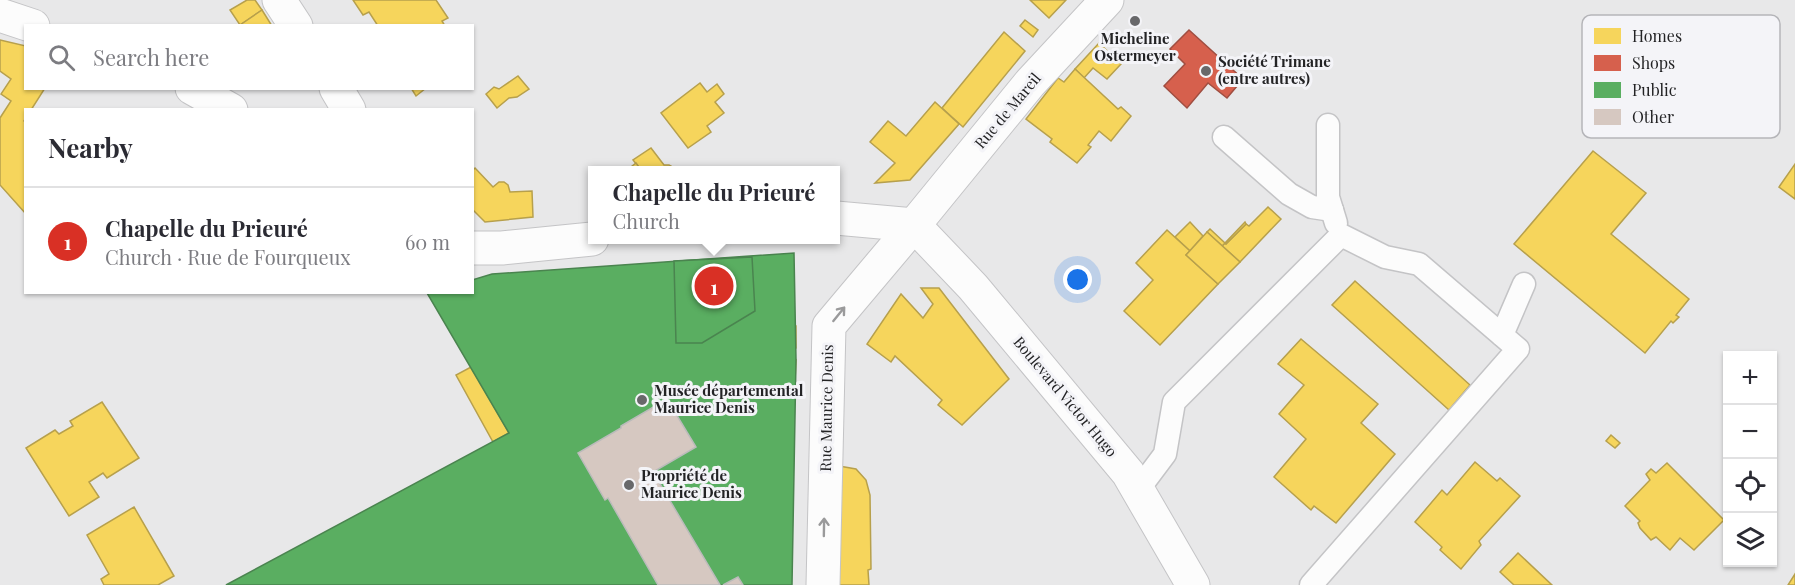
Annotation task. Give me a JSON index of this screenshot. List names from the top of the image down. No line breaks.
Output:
{"streets":{"street":["Rue de Mareil","Boulevard Victor Hugo","Rue Maurice Denis"]},"crossings":[["Rue de Mareil","Boulevard Victor Hugo"],["Rue de Mareil","Rue Maurice Denis"],["Boulevard Victor Hugo","Rue Maurice Denis"]],"one_way":["Rue Maurice Denis"],"places":["Micheline Ostermeyer","Société Trimane (entre autres)","Musée départemental Maurice Denis","Propriété de Maurice Denis"],"legend":["Homes","Shops","Public","Other"],"page":{"search":"Search here","heading":"Nearby","popup":["Chapelle du Prieuré","Church"],"list":[{"mark":"1","name":"Chapelle du Prieuré","note":"Church · Rue de Fourqueux","value":"60 m"}],"pins":"1","map_buttons":["+","−"]}}
